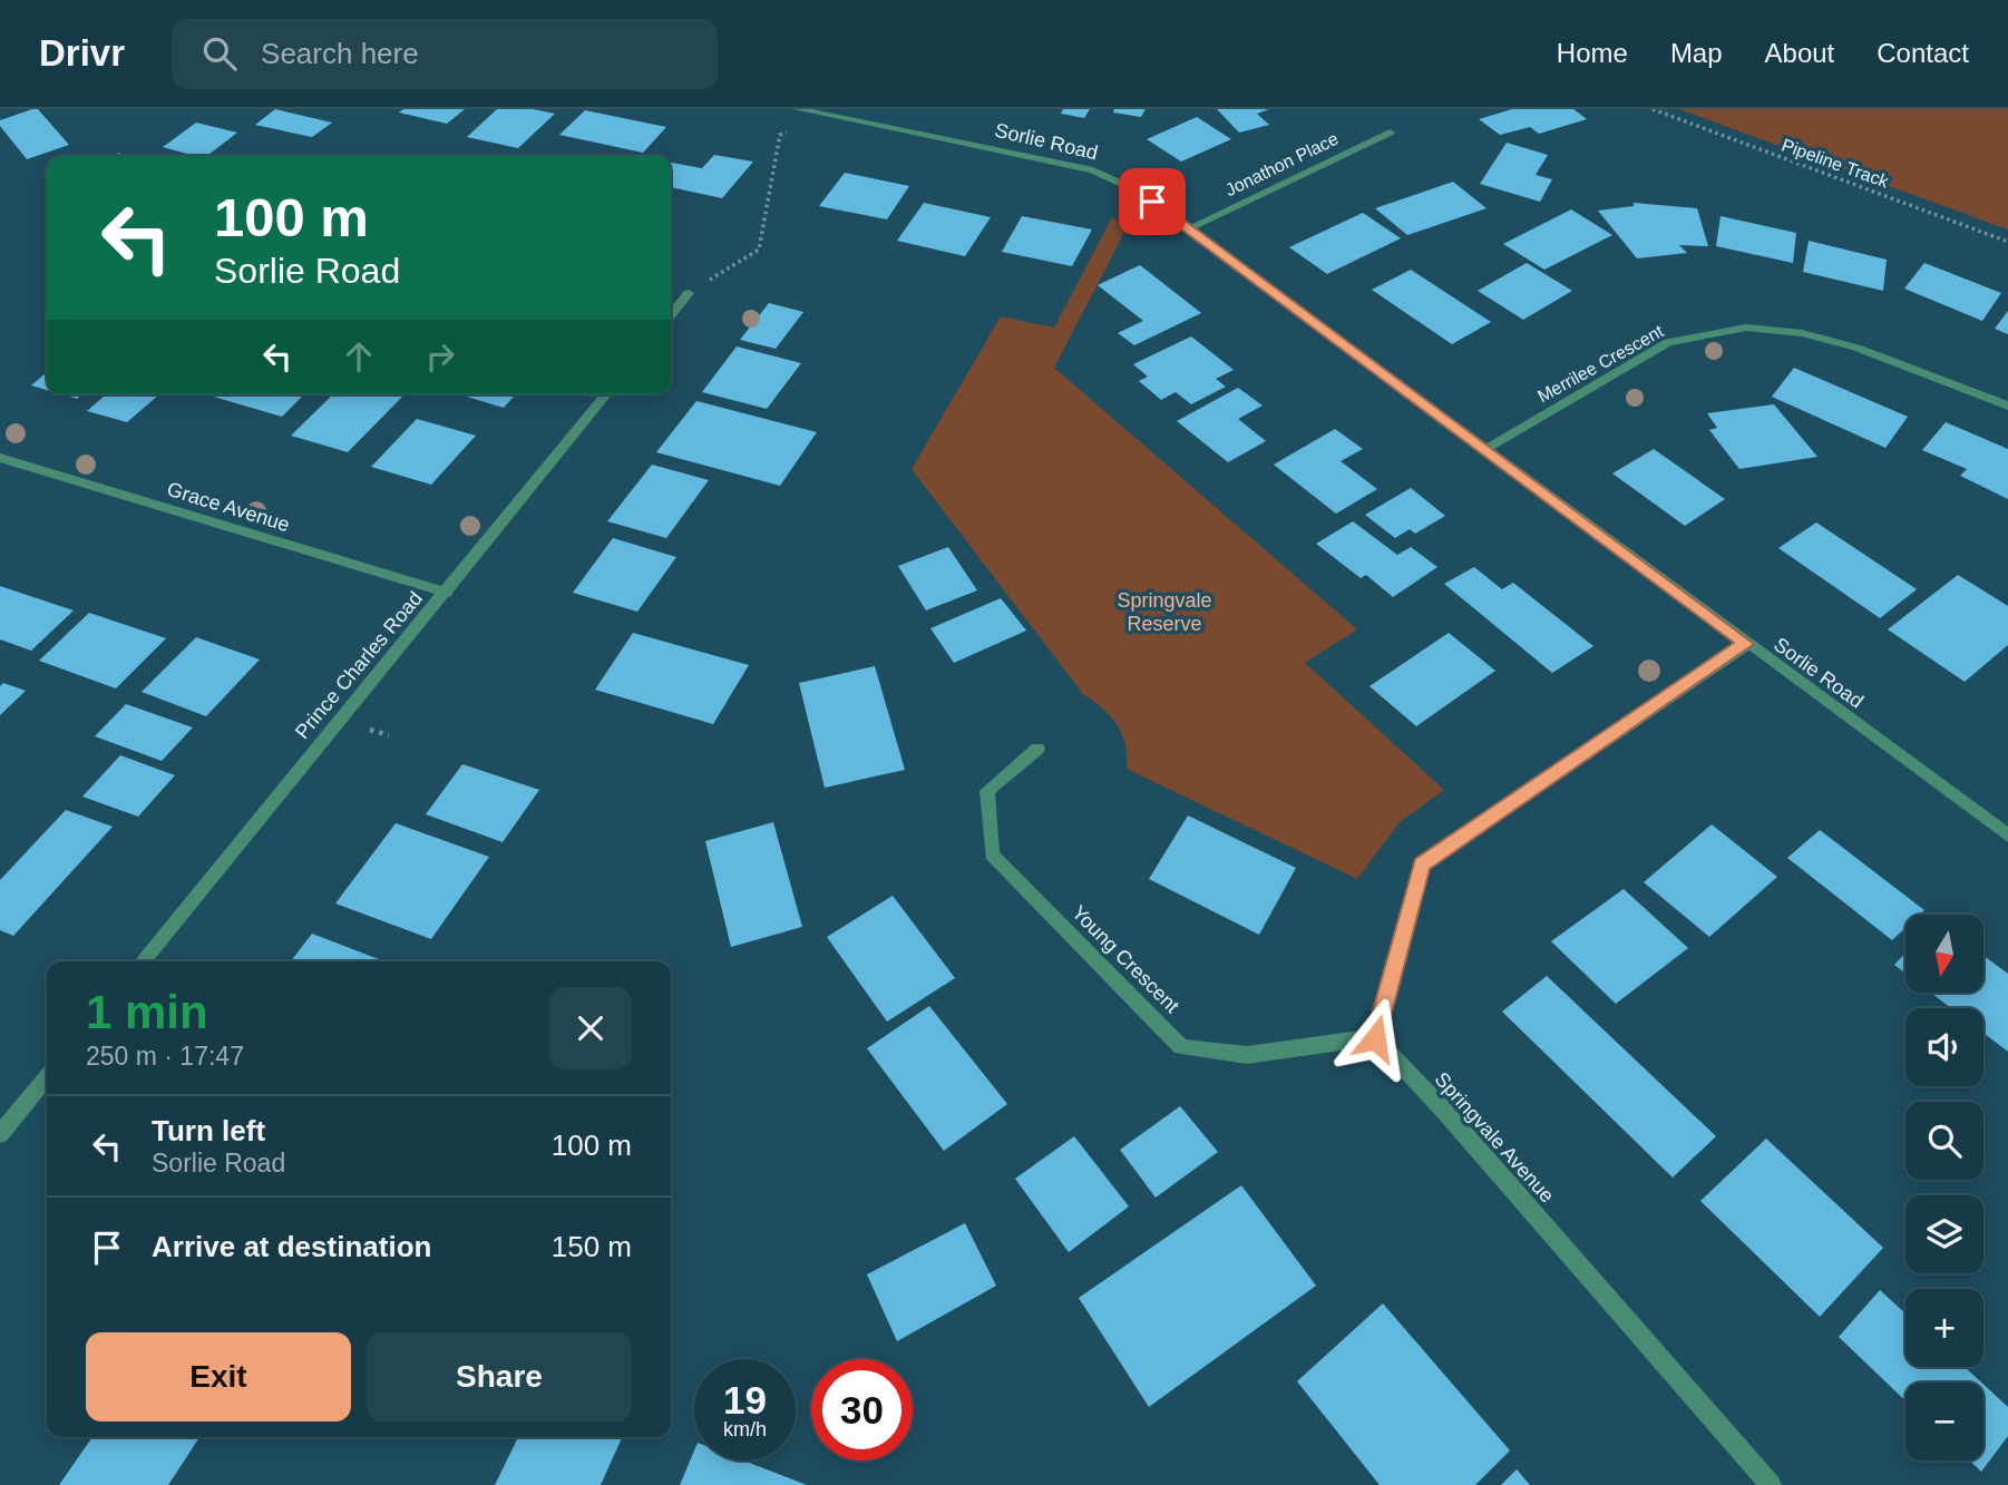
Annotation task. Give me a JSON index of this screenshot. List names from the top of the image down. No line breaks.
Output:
{"streets":{"street":["Sorlie Road","Jonathon Place","Merrilee Crescent","Grace Avenue","Prince Charles Road","Young Crescent","Springvale Avenue"],"path":["Pipeline Track"]},"crossings":[["Sorlie Road","Jonathon Place"],["Sorlie Road","Merrilee Crescent"],["Grace Avenue","Prince Charles Road"],["Young Crescent","Springvale Avenue"]],"parks":["Springvale Reserve"],"north":"bottom","page":{"header":"Drivr","search":"Search here","nav":["Home","Map","About","Contact"],"turn":["100 m","Sorlie Road"],"map_buttons":["+","−"],"heading":["1 min","250 m · 17:47"],"list":[{"name":"Turn left","note":"Sorlie Road","value":"100 m"},{"name":"Arrive at destination","value":"150 m"}],"buttons":["Exit","Share"],"speed":"19 km/h","limit":"30"}}
